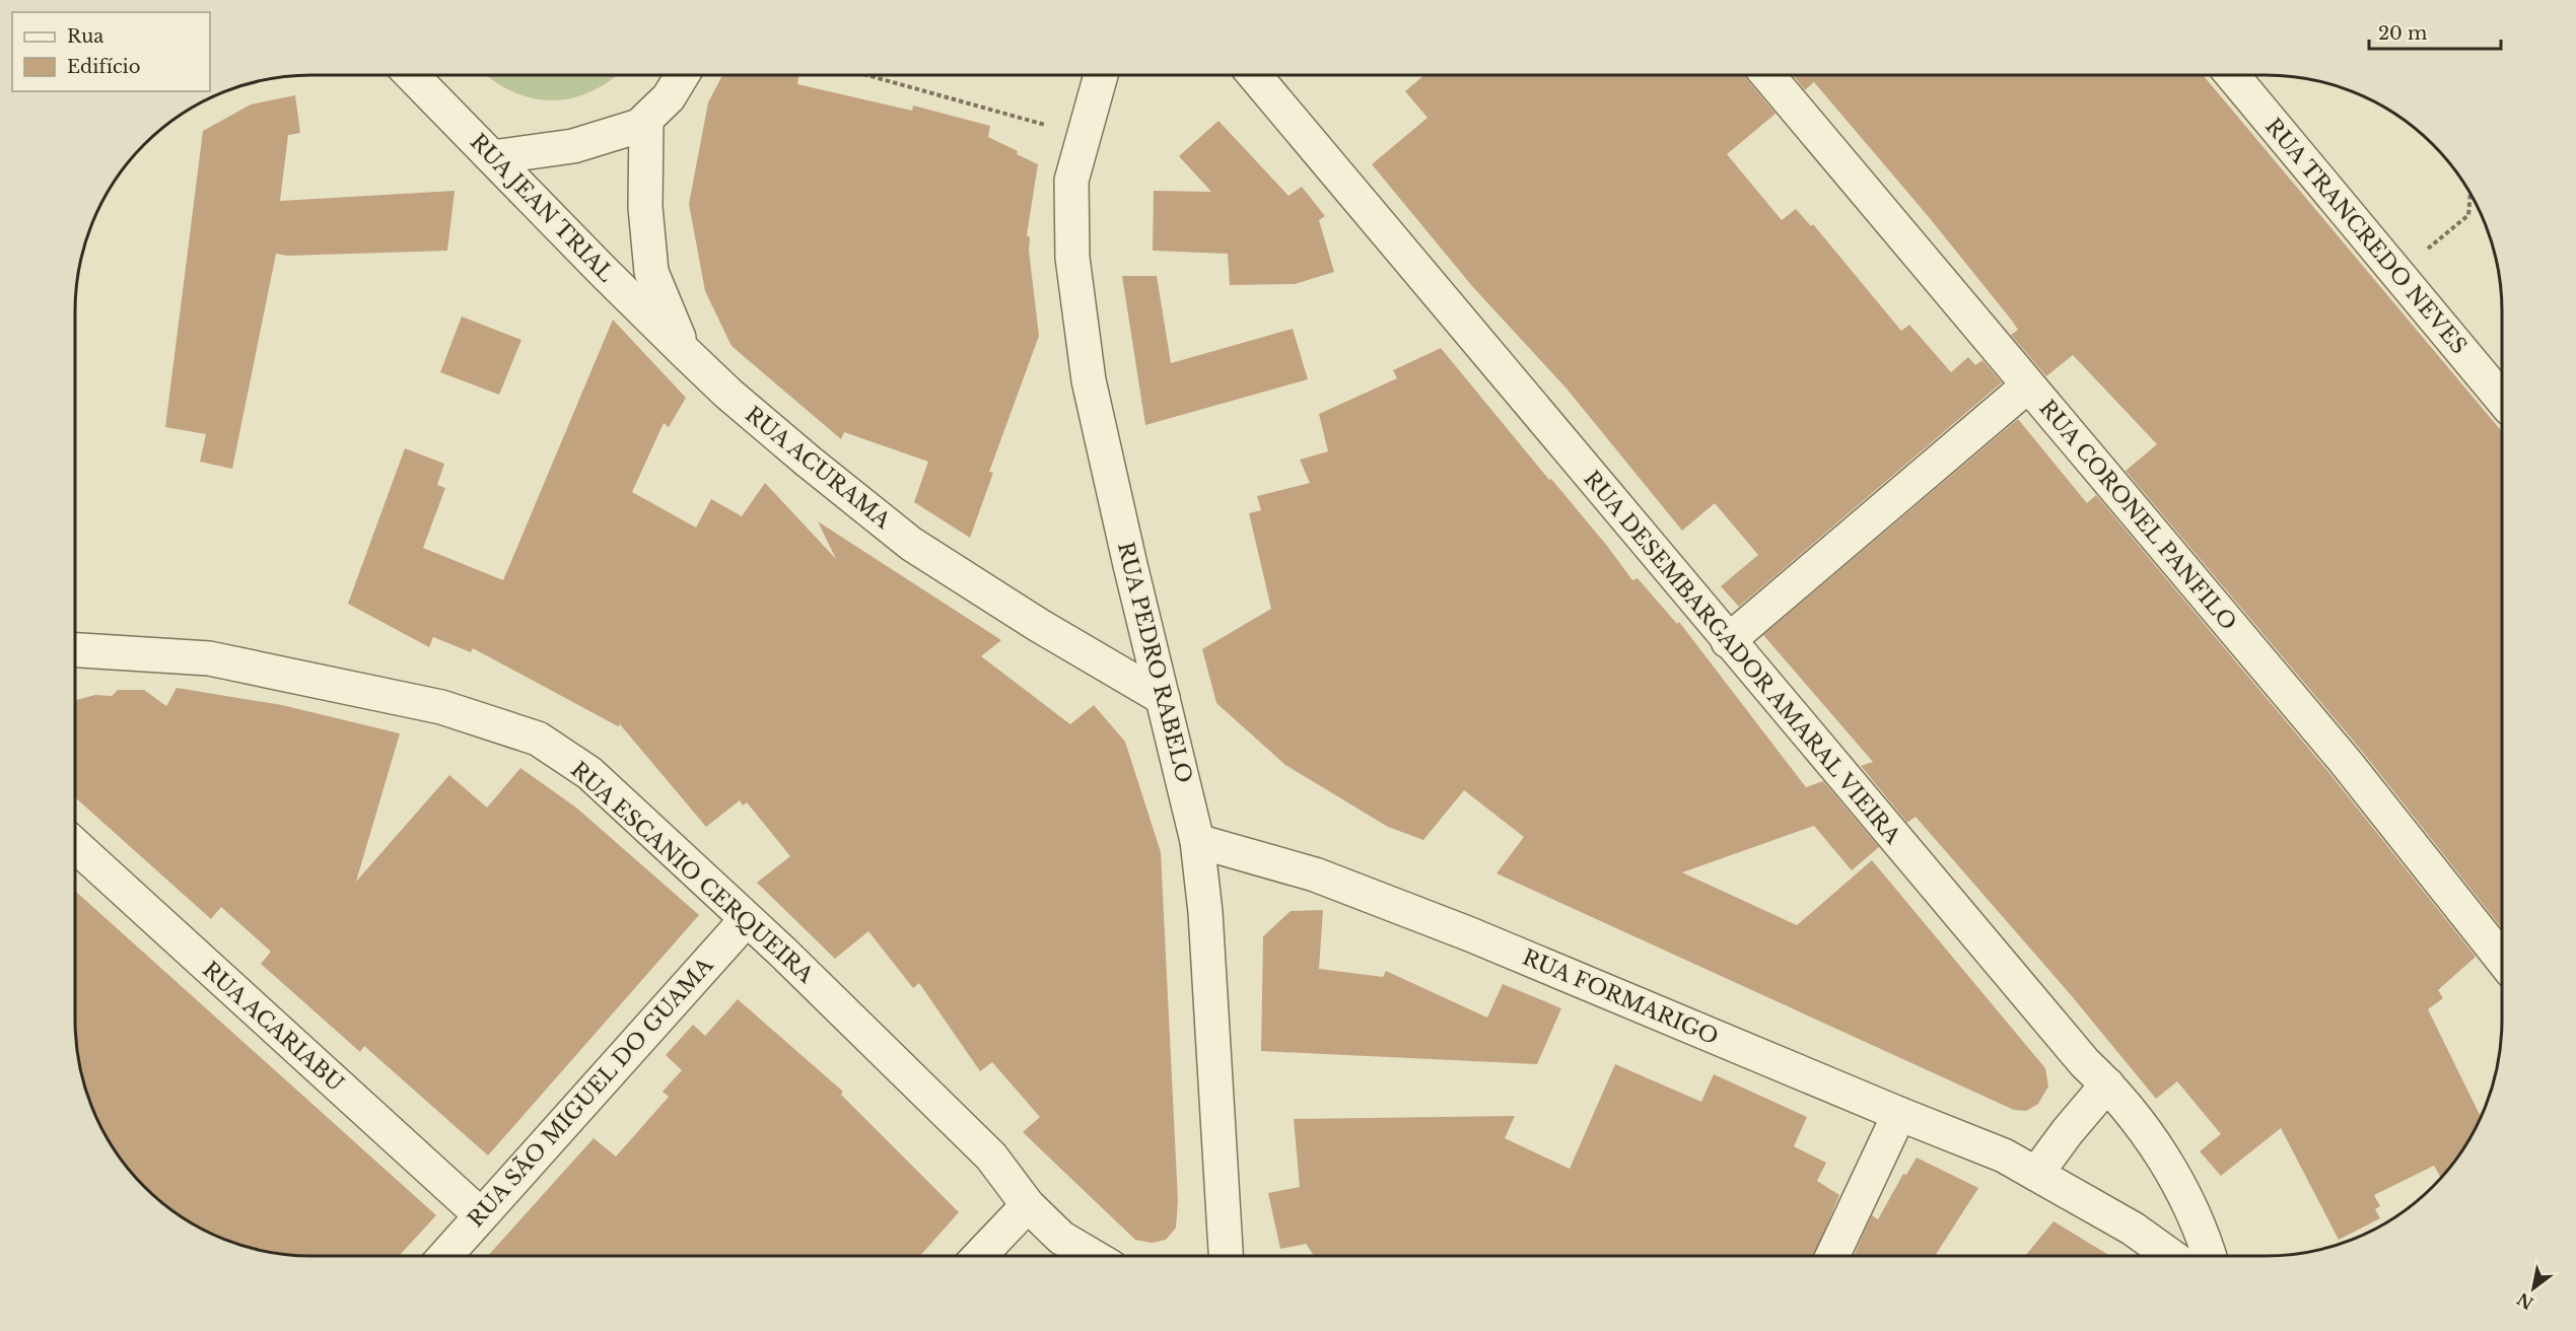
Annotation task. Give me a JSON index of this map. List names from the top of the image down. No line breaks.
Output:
{"streets":{"street":["RUA JEAN TRIAL","RUA TRANCREDO NEVES","RUA ACURAMA","RUA CORONEL PANFILO","RUA DESEMBARGADOR AMARAL VIEIRA","RUA PEDRO RABELO","RUA ESCANIO CERQUEIRA","RUA FORMARIGO","RUA ACARIABU","RUA SÃO MIGUEL DO GUAMA"]},"crossings":[["RUA JEAN TRIAL","RUA ACURAMA"],["RUA ACURAMA","RUA PEDRO RABELO"],["RUA PEDRO RABELO","RUA FORMARIGO"],["RUA ESCANIO CERQUEIRA","RUA SÃO MIGUEL DO GUAMA"],["RUA ACARIABU","RUA SÃO MIGUEL DO GUAMA"]],"legend":["Rua","Edifício"],"scale_bar":"20 m","north":"bottom left"}
